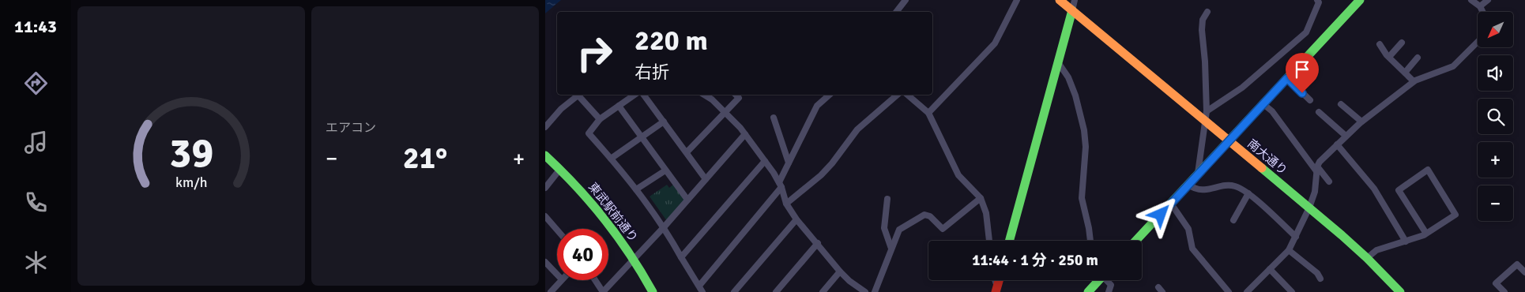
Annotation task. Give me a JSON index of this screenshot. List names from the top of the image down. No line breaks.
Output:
{"streets":{"street":["南大通り","東武駅前通り"]},"north":"bottom left","page":{"tabs":"11:43","tile":"エアコン","map_buttons":["+","−"],"turn":["220 m","右折"],"heat":["−","21°","+"],"limit":"40","trip":"11:44 · 1 分 · 250 m","gauge":["39","km/h"]}}
